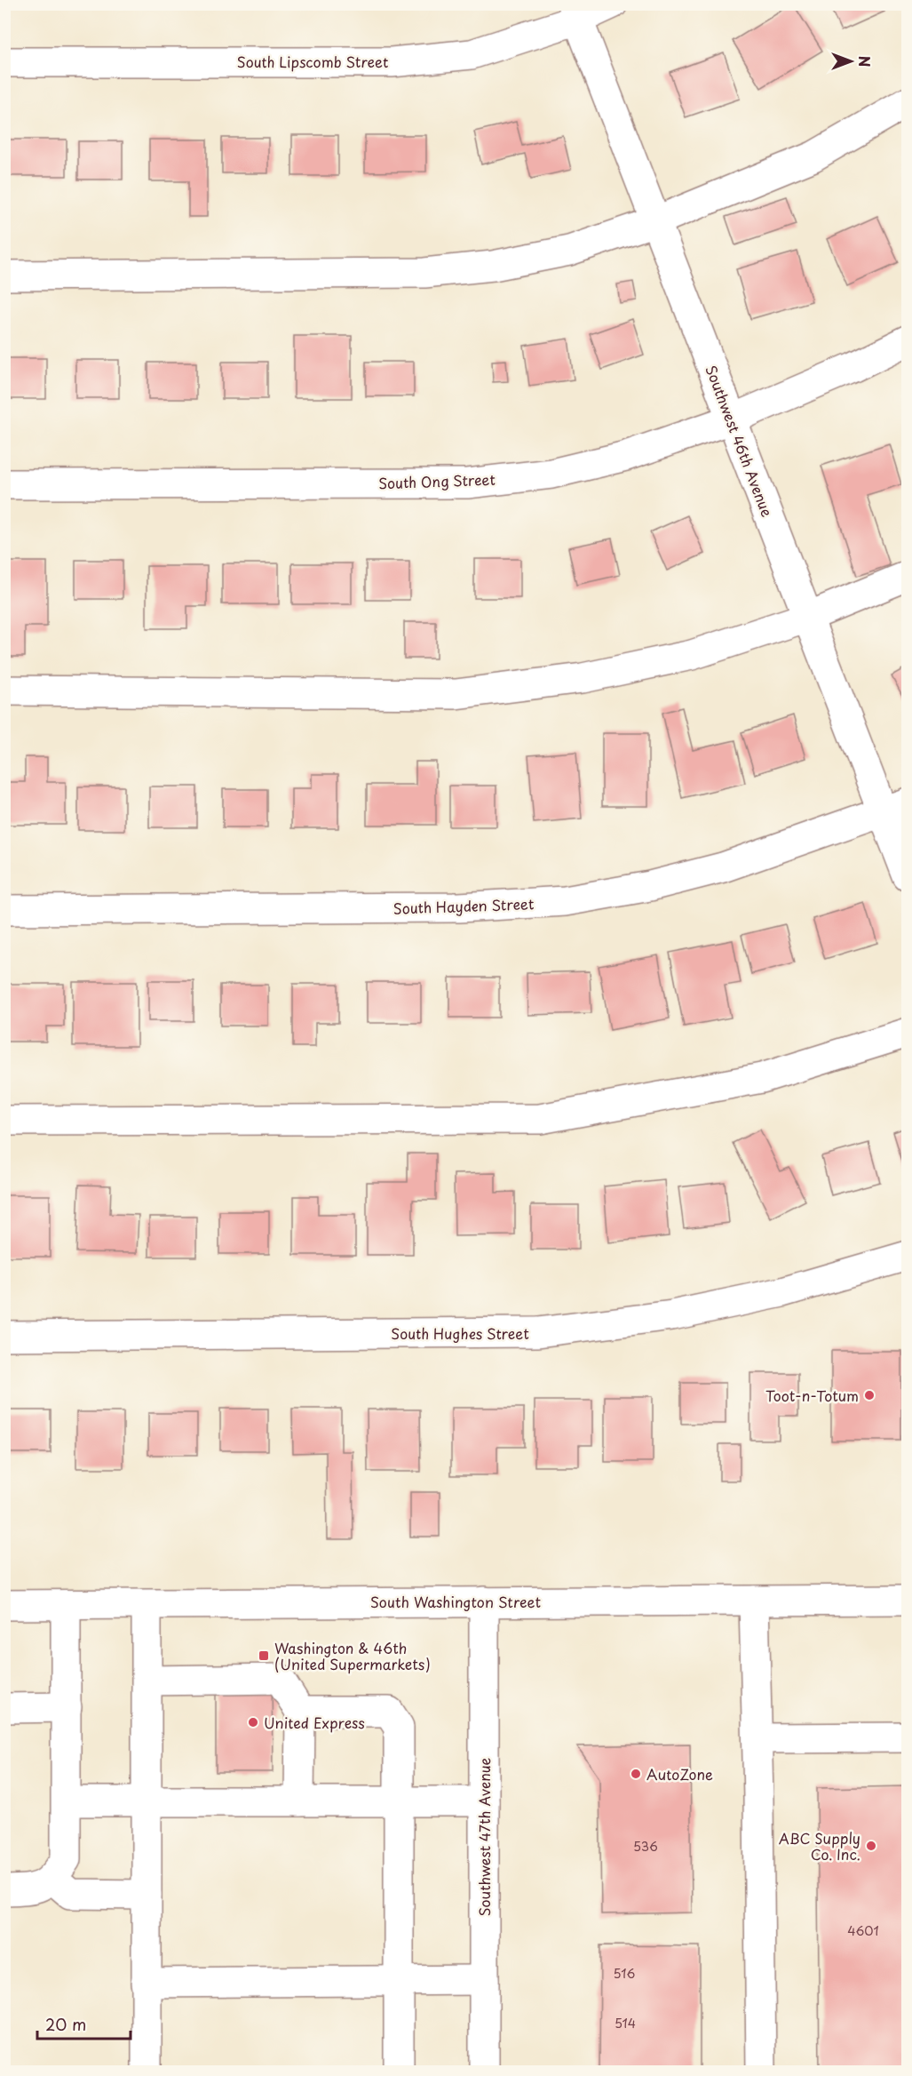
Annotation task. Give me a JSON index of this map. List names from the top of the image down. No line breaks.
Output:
{"streets":{"street":["South Lipscomb Street","Southwest 46th Avenue","South Ong Street","South Hayden Street","South Hughes Street","South Washington Street","Southwest 47th Avenue"]},"crossings":[["South Lipscomb Street","Southwest 46th Avenue"],["Southwest 46th Avenue","South Ong Street"],["Southwest 46th Avenue","South Hayden Street"],["South Washington Street","Southwest 47th Avenue"]],"places":{"other":["Toot-n-Totum","United Express","AutoZone","ABC Supply Co. Inc."],"transit":["Washington & 46th (United Supermarkets)"]},"house_numbers":["536","4601","516","514"],"scale_bar":"20 m","north":"right"}
